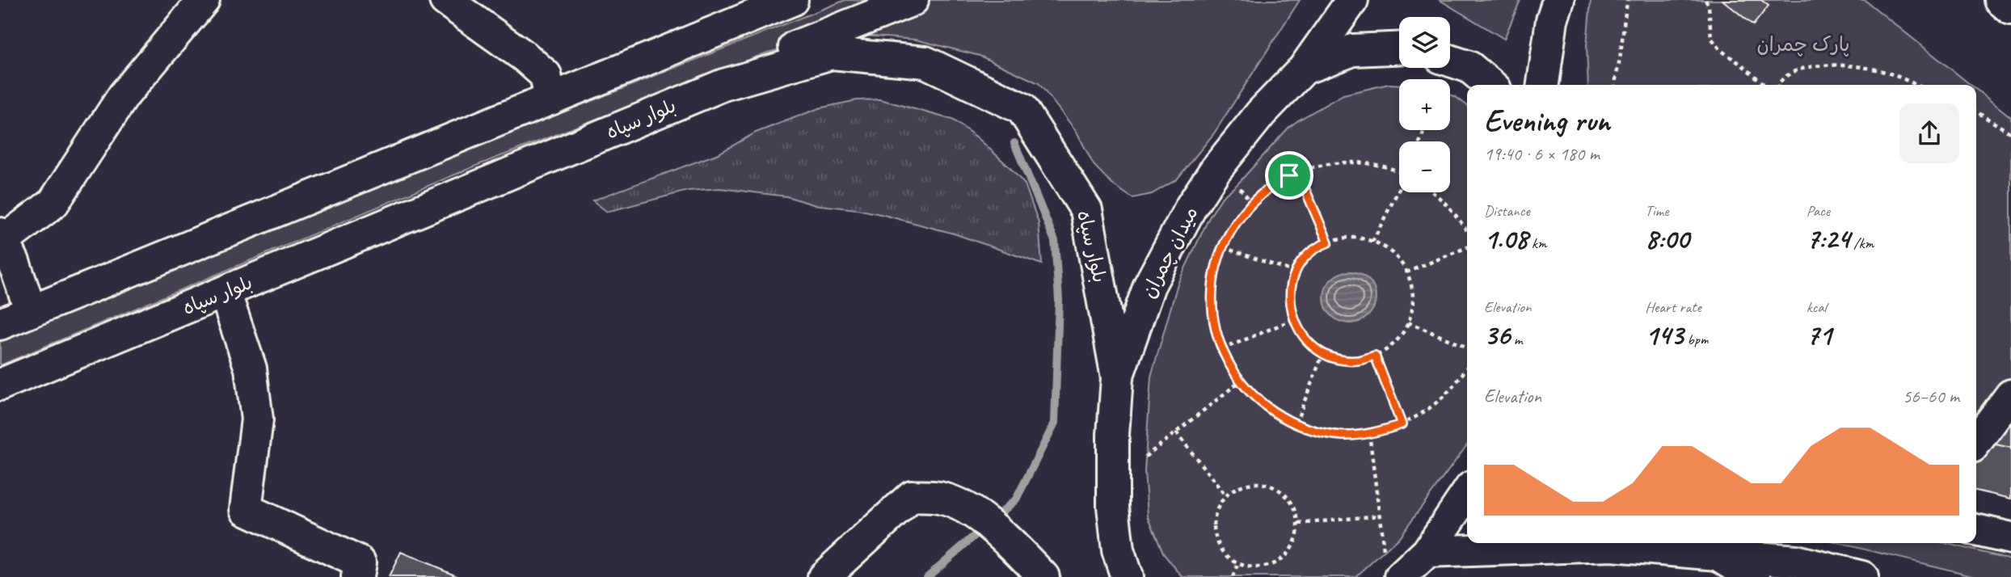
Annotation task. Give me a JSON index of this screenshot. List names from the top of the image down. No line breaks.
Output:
{"streets":{"main road":["بلوار سپاه","میدان چمران"]},"crossings":[["بلوار سپاه","میدان چمران"]],"parks":["پارک چمران"],"page":{"map_buttons":["+","−"],"heading":["Evening run","19:40 · 6 × 180 m"],"stats":[["Distance","1.08 km"],["Time","8:00"],["Pace","7:24 /km"],["Elevation","36 m"],["Heart rate","143 bpm"],["kcal","71"]],"chart":["Elevation","56–60 m"]}}
